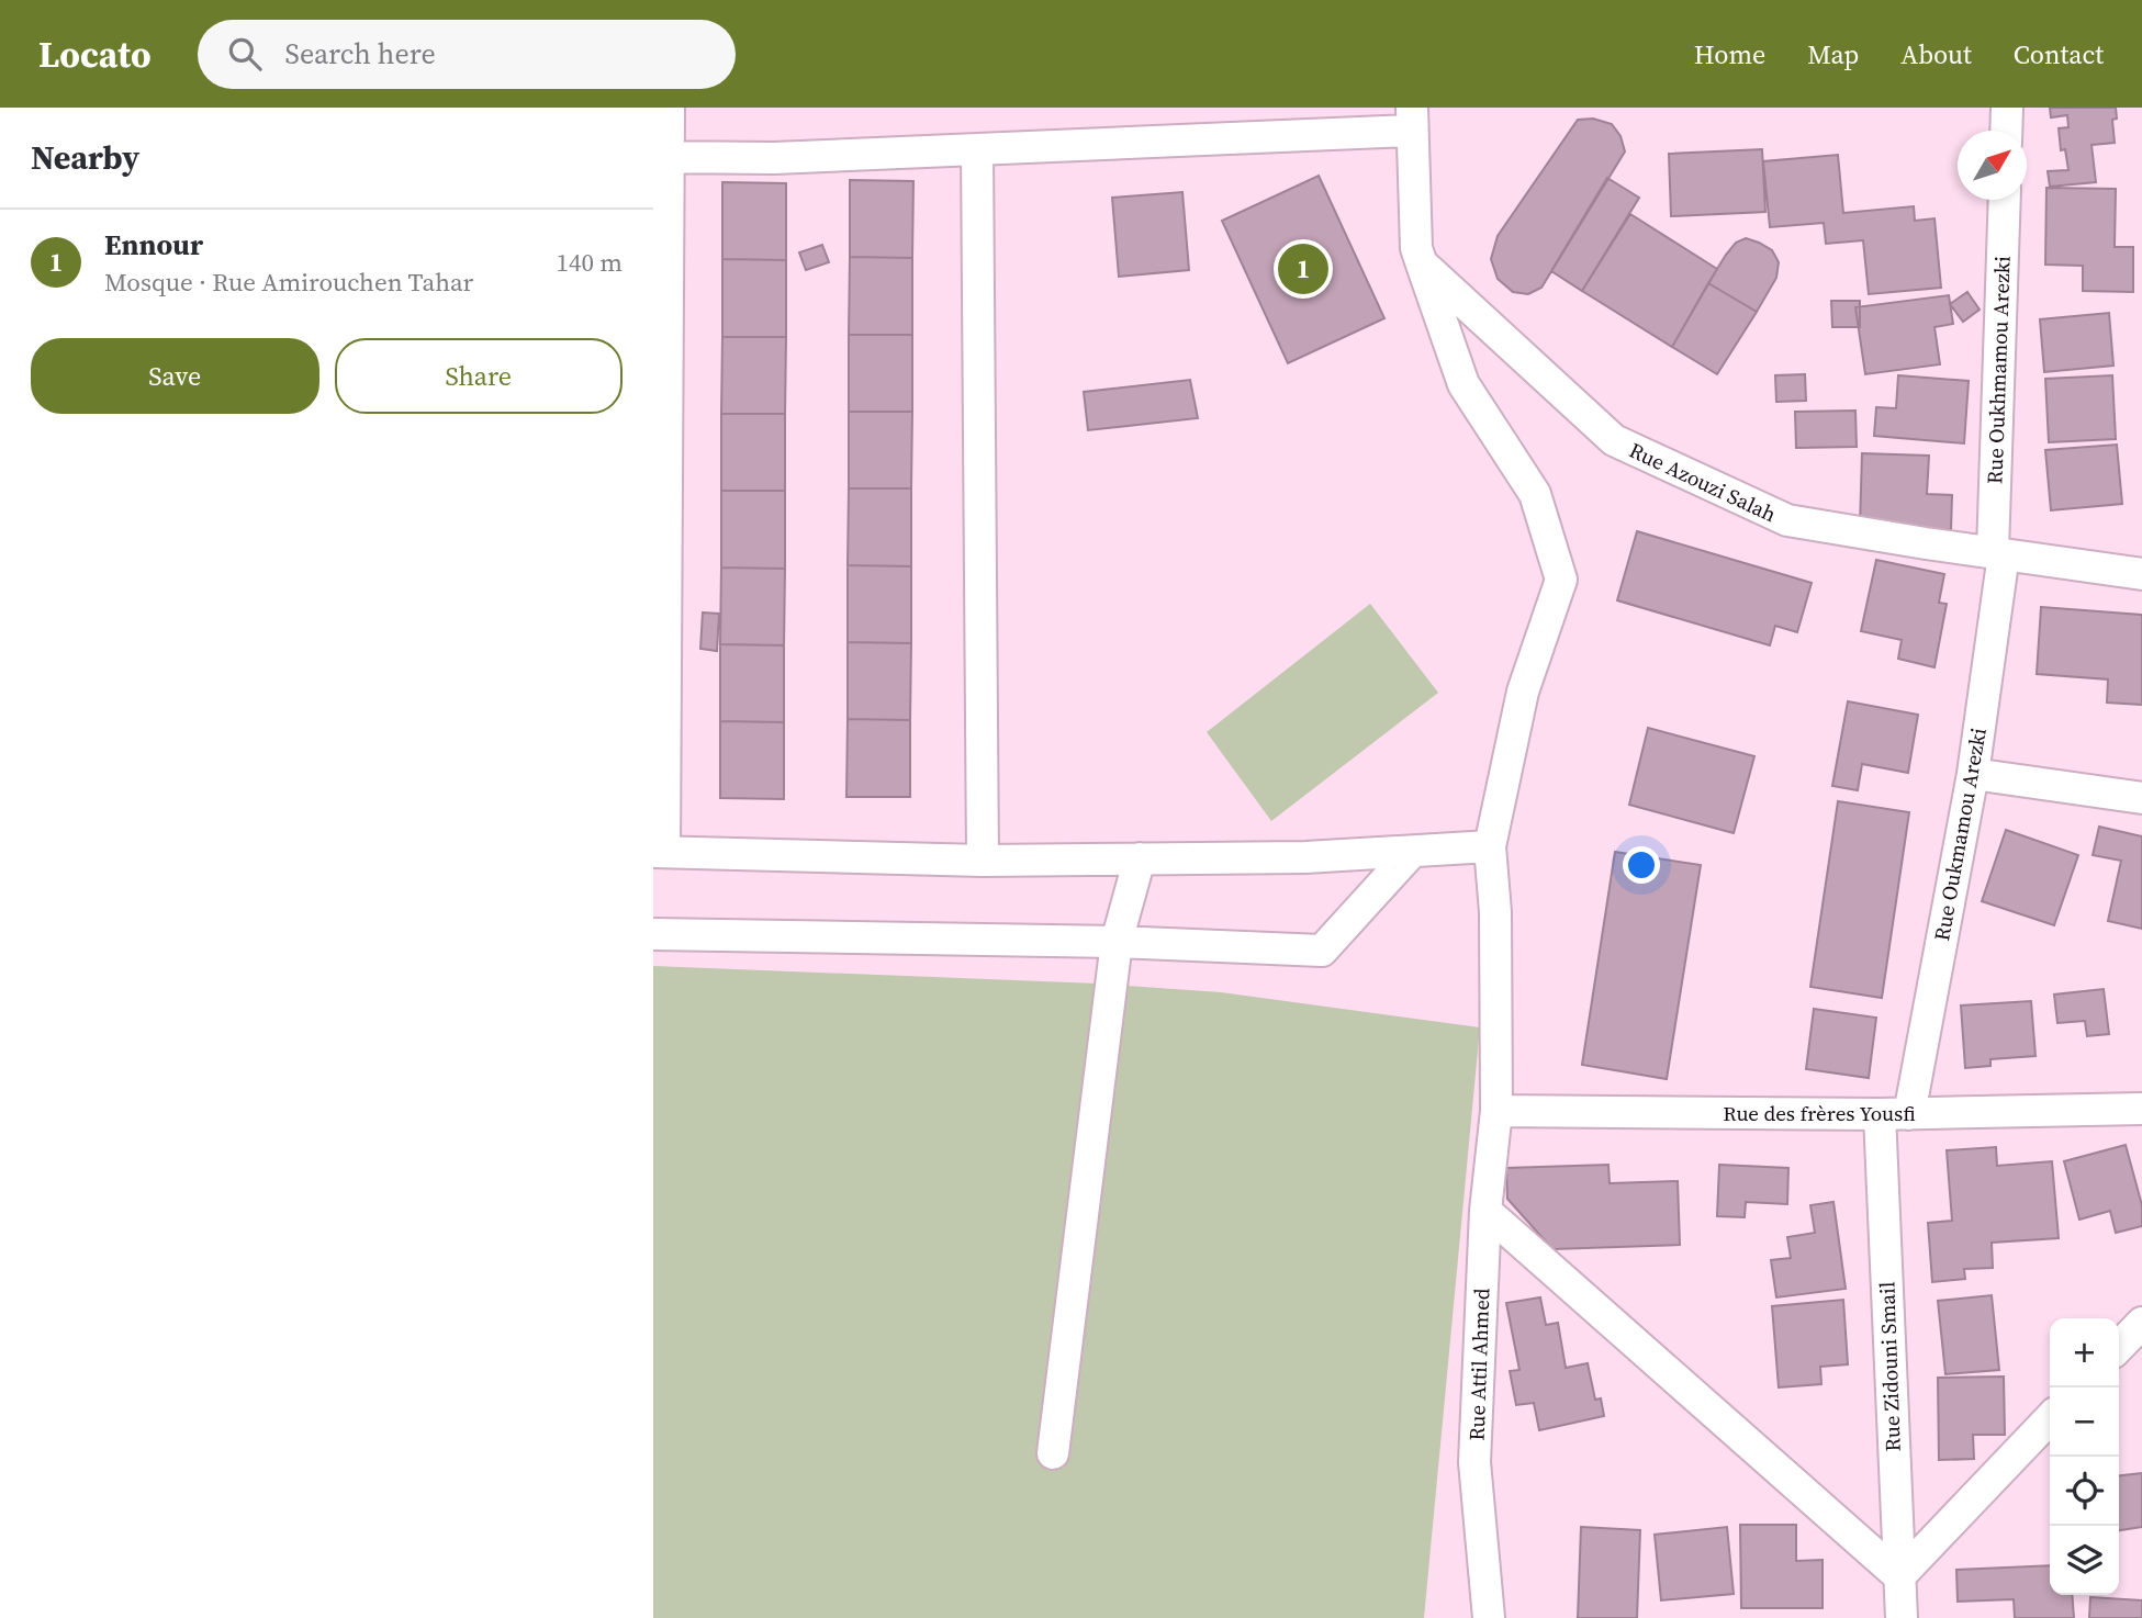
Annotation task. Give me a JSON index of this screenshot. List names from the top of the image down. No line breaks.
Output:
{"streets":{"street":["Rue Oukhmamou Arezki","Rue Azouzi Salah","Rue Oukmamou Arezki","Rue des frères Yousfi","Rue Attil Ahmed","Rue Zidouni Smail"]},"crossings":[["Rue Oukhmamou Arezki","Rue Azouzi Salah"],["Rue Oukhmamou Arezki","Rue Oukmamou Arezki"],["Rue Azouzi Salah","Rue Oukmamou Arezki"],["Rue Azouzi Salah","Rue Attil Ahmed"],["Rue Oukmamou Arezki","Rue des frères Yousfi"],["Rue Oukmamou Arezki","Rue Zidouni Smail"],["Rue des frères Yousfi","Rue Attil Ahmed"],["Rue des frères Yousfi","Rue Zidouni Smail"]],"north":"top right","page":{"header":"Locato","search":"Search here","nav":["Home","Map","About","Contact"],"heading":"Nearby","list":[{"mark":"1","name":"Ennour","note":"Mosque · Rue Amirouchen Tahar","value":"140 m"}],"pins":"1","buttons":["Save","Share"],"map_buttons":["+","−"]}}
